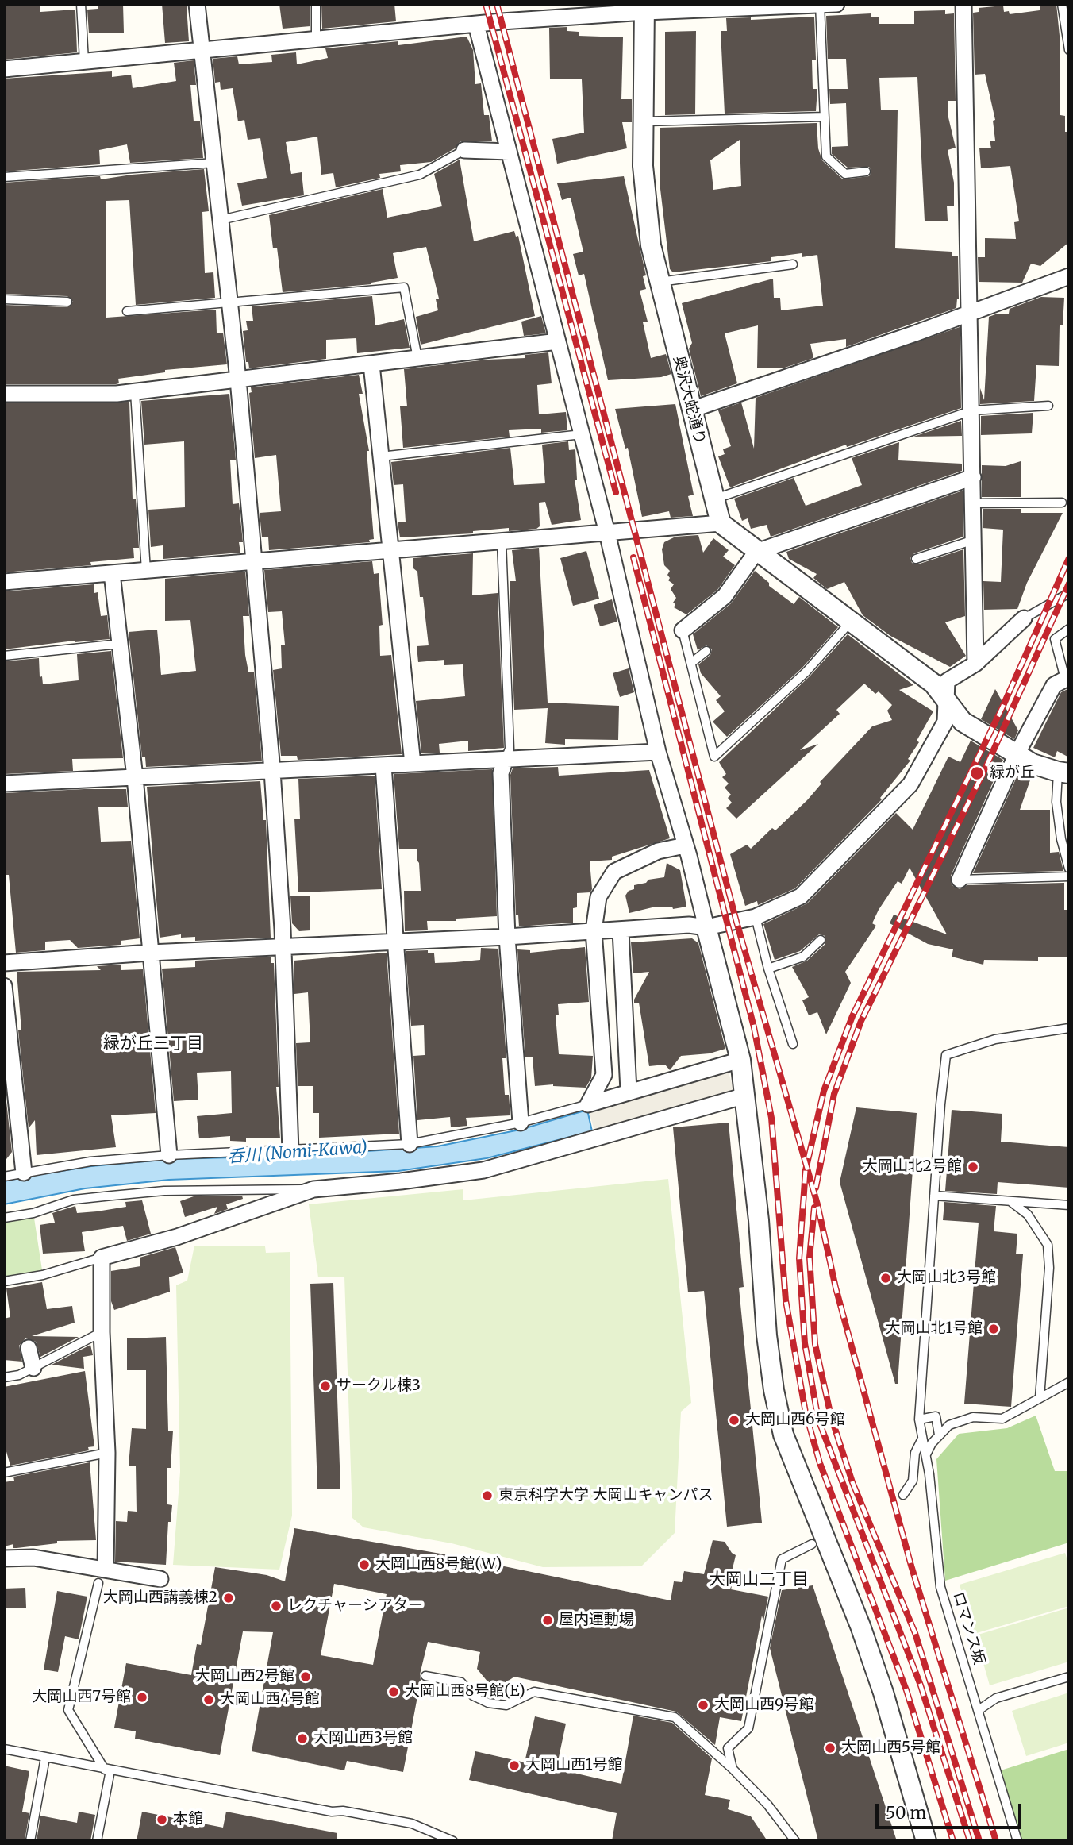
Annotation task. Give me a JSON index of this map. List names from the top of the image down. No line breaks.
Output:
{"streets":{"street":["奥沢大蛇通り"],"lane":["ロマンス坂"]},"districts":["緑が丘三丁目","大岡山二丁目"],"water":["呑川 (Nomi-Kawa)"],"places":["緑が丘","大岡山北2号館","大岡山北3号館","大岡山北1号館","サークル棟3","大岡山西6号館","東京科学大学 大岡山キャンパス","大岡山西8号館(W)","大岡山西講義棟2","レクチャーシアター","屋内運動場","大岡山西2号館","大岡山西8号館(E)","大岡山西7号館","大岡山西4号館","大岡山西9号館","大岡山西3号館","大岡山西5号館","大岡山西1号館","本館"],"scale_bar":"50 m"}
